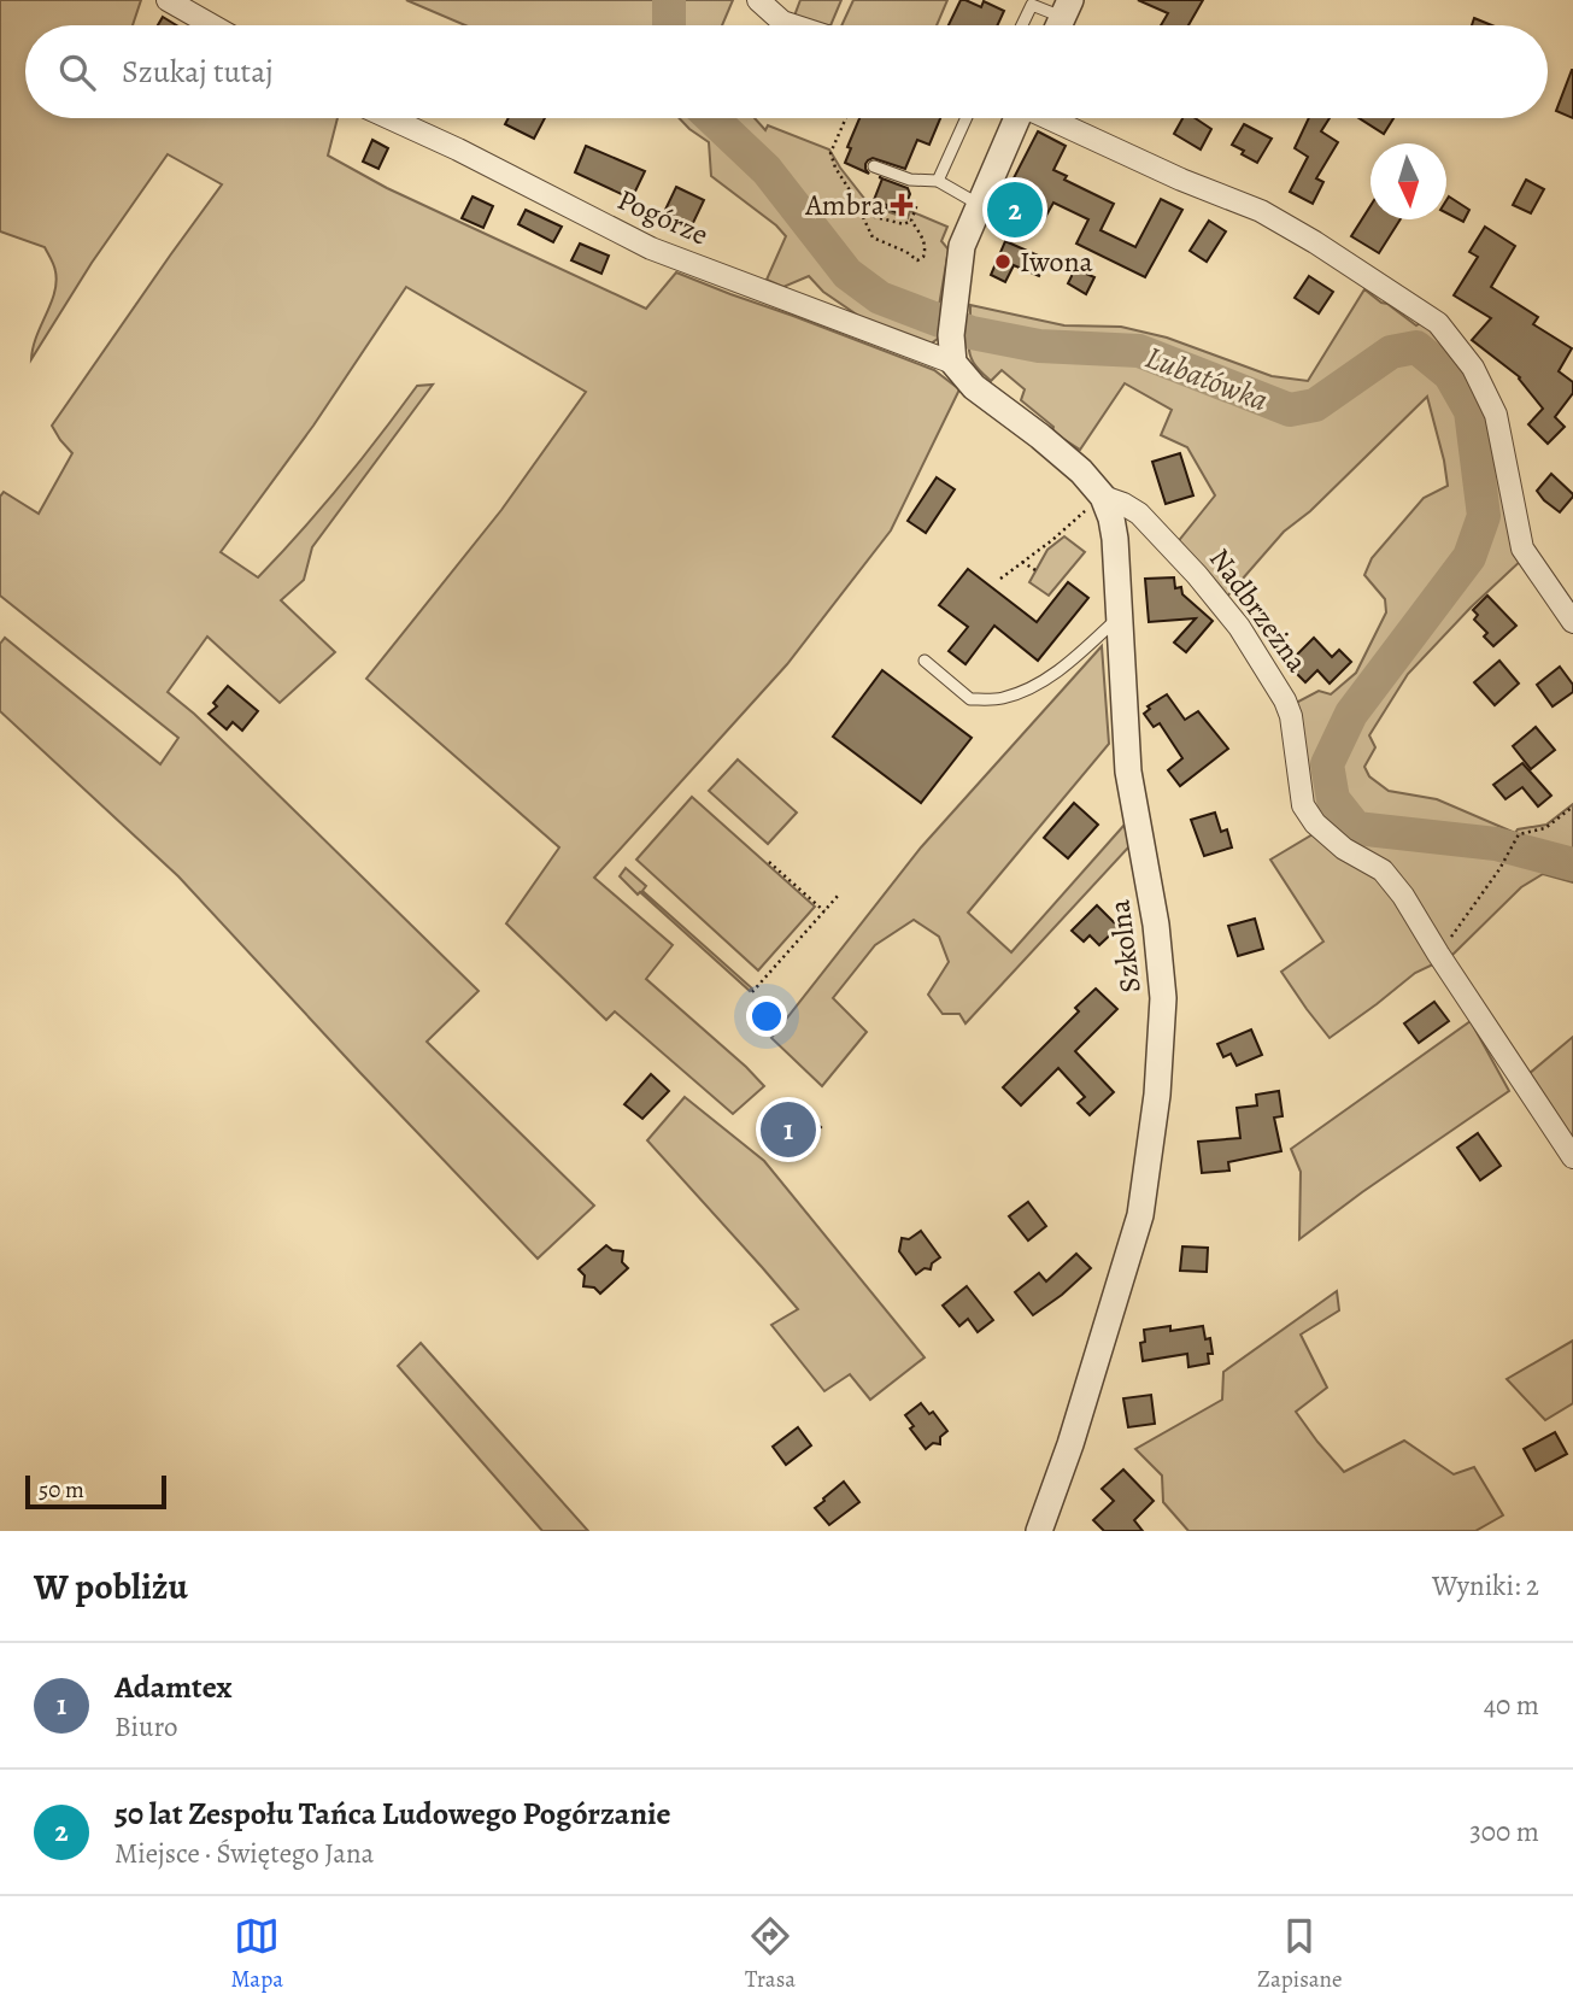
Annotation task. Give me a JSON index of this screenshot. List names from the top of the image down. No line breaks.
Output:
{"streets":{"street":["Pogórze","Nadbrzeżna","Szkolna"]},"crossings":[["Pogórze","Nadbrzeżna"],["Nadbrzeżna","Szkolna"]],"water":["Lubatówka"],"places":{"health":["Ambra"],"other":["Iwona"]},"scale_bar":"50 m","north":"bottom","page":{"search":"Szukaj tutaj","pins":["2","1"],"scale":"50 m","heading":["W pobliżu","Wyniki: 2"],"list":[{"mark":"1","name":"Adamtex","note":"Biuro","value":"40 m"},{"mark":"2","name":"50 lat Zespołu Tańca Ludowego Pogórzanie","note":"Miejsce · Świętego Jana","value":"300 m"}],"nav":["Mapa","Trasa","Zapisane"]}}
